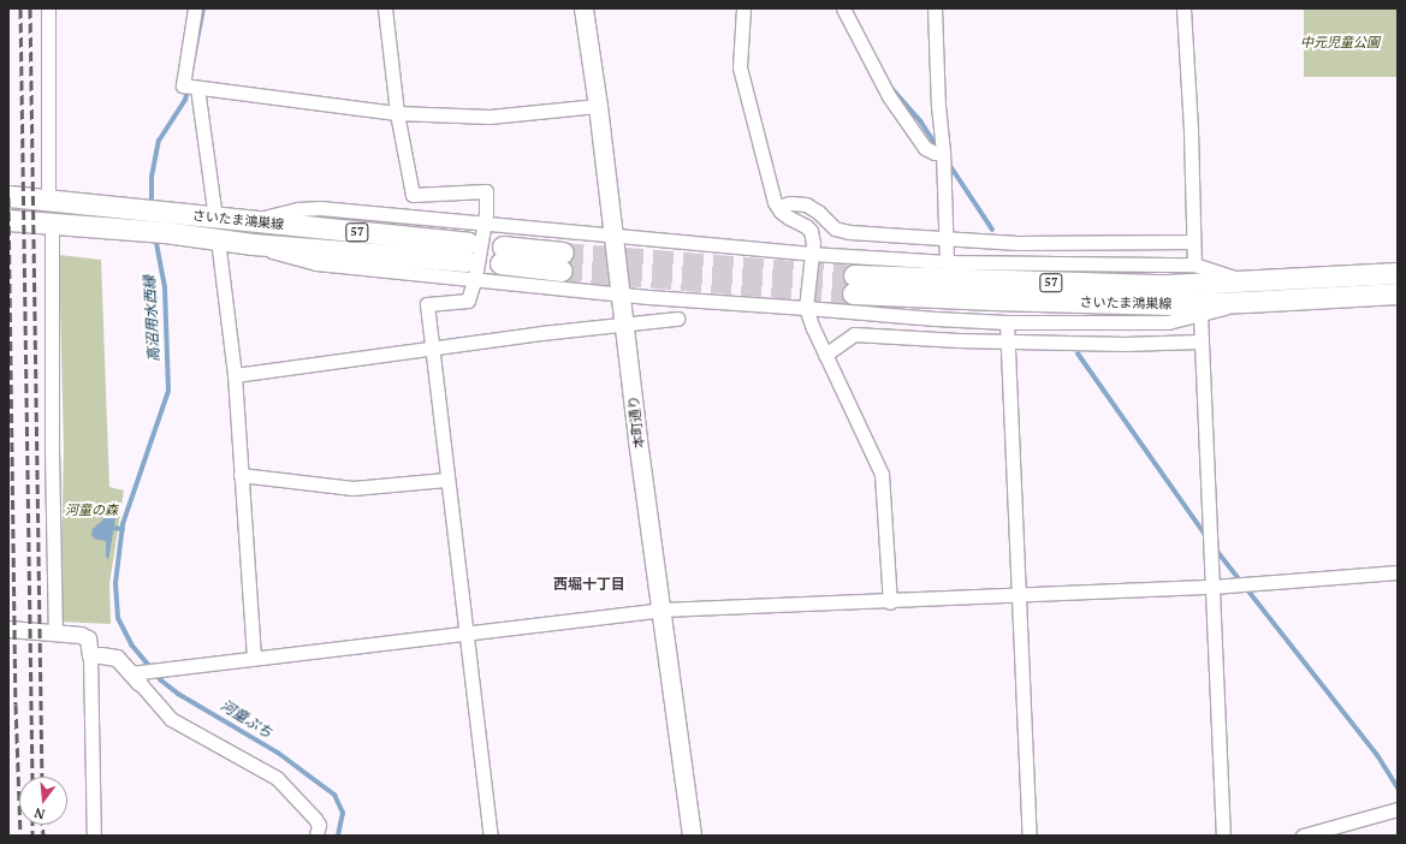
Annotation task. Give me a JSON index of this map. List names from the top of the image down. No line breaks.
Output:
{"streets":{"main road":["さいたま鴻巣線","57","本町通り"]},"districts":["西堀十丁目"],"water":["高沼用水西縁","河童ぶち"],"parks":["中元児童公園","河童の森"],"north":"bottom"}
